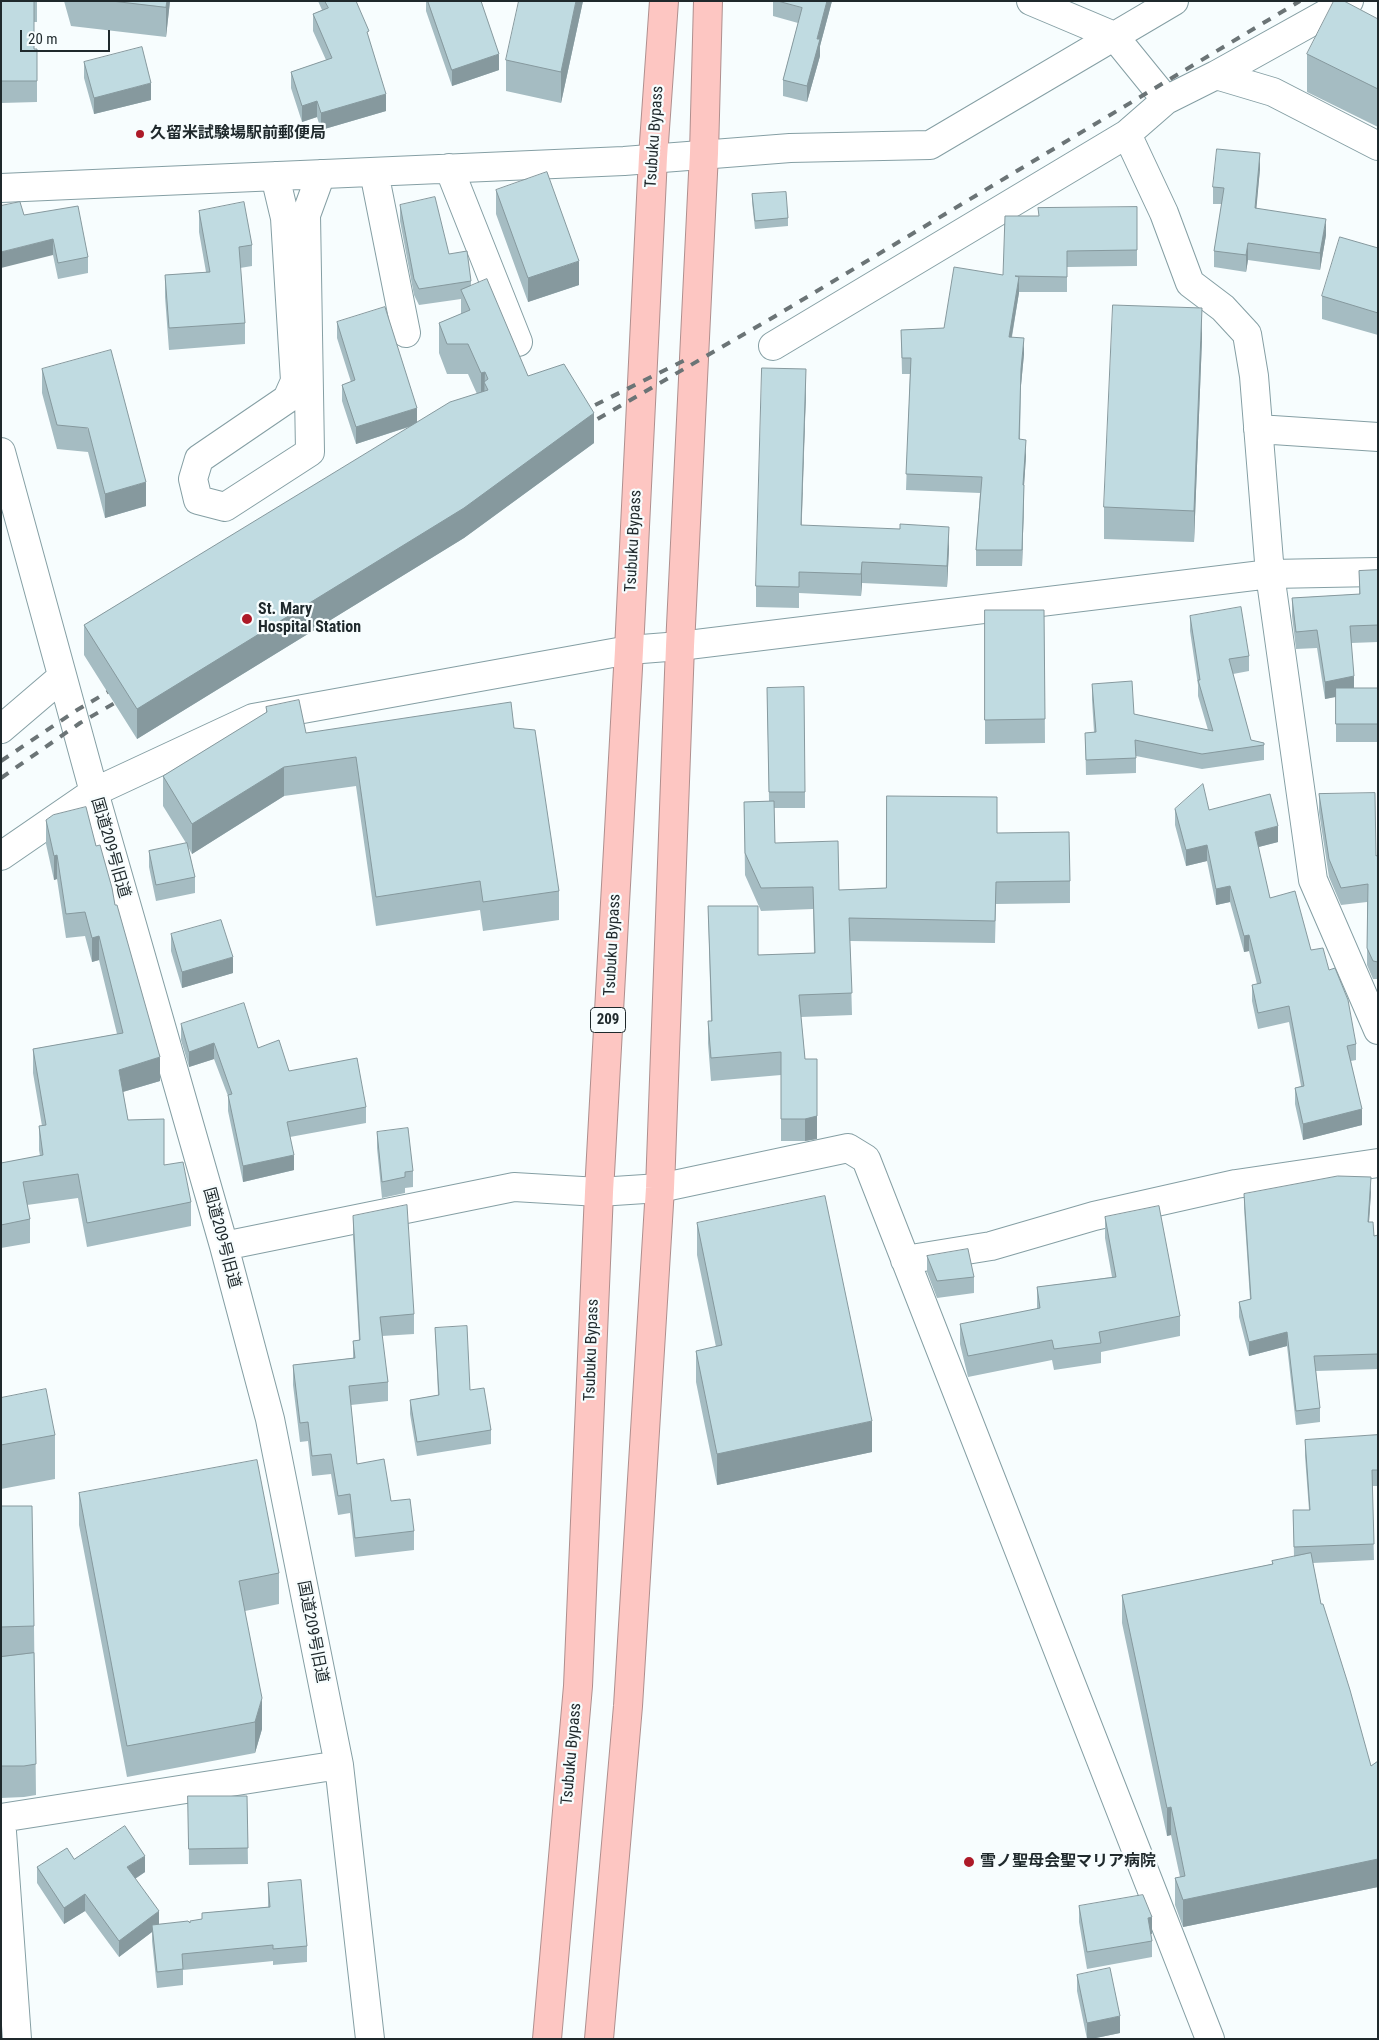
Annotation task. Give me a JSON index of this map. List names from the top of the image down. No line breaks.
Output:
{"streets":{"highway":["Tsubuku Bypass","209"],"street":["国道209号旧道"]},"places":["久留米試験場駅前郵便局","St. Mary Hospital Station","雪ノ聖母会聖マリア病院"],"scale_bar":"20 m"}
